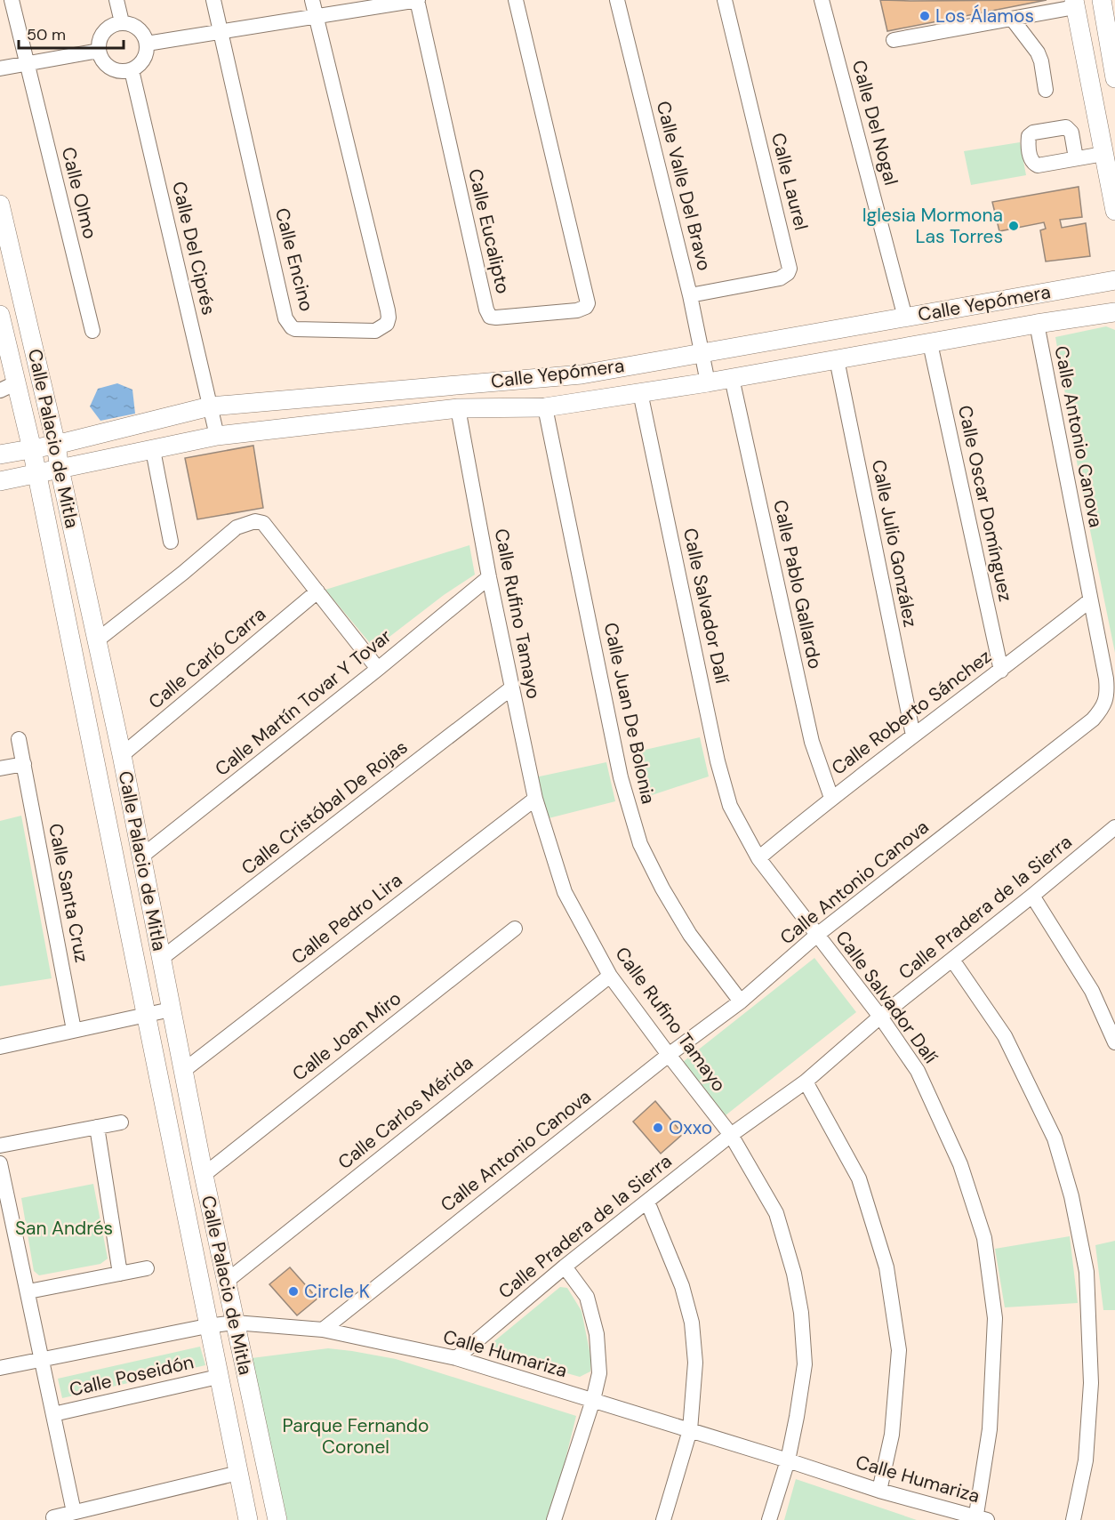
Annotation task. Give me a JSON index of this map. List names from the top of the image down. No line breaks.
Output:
{"streets":{"main road":["Calle Yepómera","Calle Palacio de Mitla"],"street":["Calle Del Nogal","Calle Laurel","Calle Valle Del Bravo","Calle Olmo","Calle Eucalipto","Calle Del Ciprés","Calle Encino","Calle Antonio Canova","Calle Oscar Domínguez","Calle Julio González","Calle Pablo Gallardo","Calle Salvador Dalí","Calle Rufino Tamayo","Calle Carló Carra","Calle Martín Tovar Y Tovar","Calle Roberto Sánchez","Calle Juan De Bolonia","Calle Cristóbal De Rojas","Calle Santa Cruz","Calle Pradera de la Sierra","Calle Pedro Lira","Calle Joan Miro","Calle Carlos Mérida","Calle Humariza","Calle Poseidón"]},"crossings":[["Calle Del Nogal","Calle Yepómera"],["Calle Laurel","Calle Valle Del Bravo"],["Calle Valle Del Bravo","Calle Yepómera"],["Calle Del Ciprés","Calle Yepómera"],["Calle Yepómera","Calle Antonio Canova"],["Calle Yepómera","Calle Palacio de Mitla"],["Calle Yepómera","Calle Oscar Domínguez"],["Calle Yepómera","Calle Julio González"],["Calle Yepómera","Calle Pablo Gallardo"],["Calle Yepómera","Calle Salvador Dalí"],["Calle Yepómera","Calle Rufino Tamayo"],["Calle Yepómera","Calle Juan De Bolonia"],["Calle Antonio Canova","Calle Salvador Dalí"],["Calle Antonio Canova","Calle Rufino Tamayo"],["Calle Antonio Canova","Calle Roberto Sánchez"],["Calle Antonio Canova","Calle Juan De Bolonia"],["Calle Antonio Canova","Calle Humariza"],["Calle Palacio de Mitla","Calle Carló Carra"],["Calle Palacio de Mitla","Calle Martín Tovar Y Tovar"],["Calle Palacio de Mitla","Calle Cristóbal De Rojas"],["Calle Palacio de Mitla","Calle Pedro Lira"],["Calle Palacio de Mitla","Calle Joan Miro"],["Calle Palacio de Mitla","Calle Carlos Mérida"],["Calle Palacio de Mitla","Calle Humariza"],["Calle Palacio de Mitla","Calle Poseidón"],["Calle Oscar Domínguez","Calle Roberto Sánchez"],["Calle Julio González","Calle Roberto Sánchez"],["Calle Pablo Gallardo","Calle Roberto Sánchez"],["Calle Salvador Dalí","Calle Roberto Sánchez"],["Calle Salvador Dalí","Calle Pradera de la Sierra"],["Calle Salvador Dalí","Calle Humariza"],["Calle Rufino Tamayo","Calle Martín Tovar Y Tovar"],["Calle Rufino Tamayo","Calle Cristóbal De Rojas"],["Calle Rufino Tamayo","Calle Pradera de la Sierra"],["Calle Rufino Tamayo","Calle Pedro Lira"],["Calle Rufino Tamayo","Calle Carlos Mérida"],["Calle Rufino Tamayo","Calle Humariza"],["Calle Pradera de la Sierra","Calle Humariza"]],"parks":["San Andrés","Parque Fernando Coronel"],"places":["Los Álamos","Iglesia Mormona Las Torres","Oxxo","Circle K"],"scale_bar":"50 m"}
